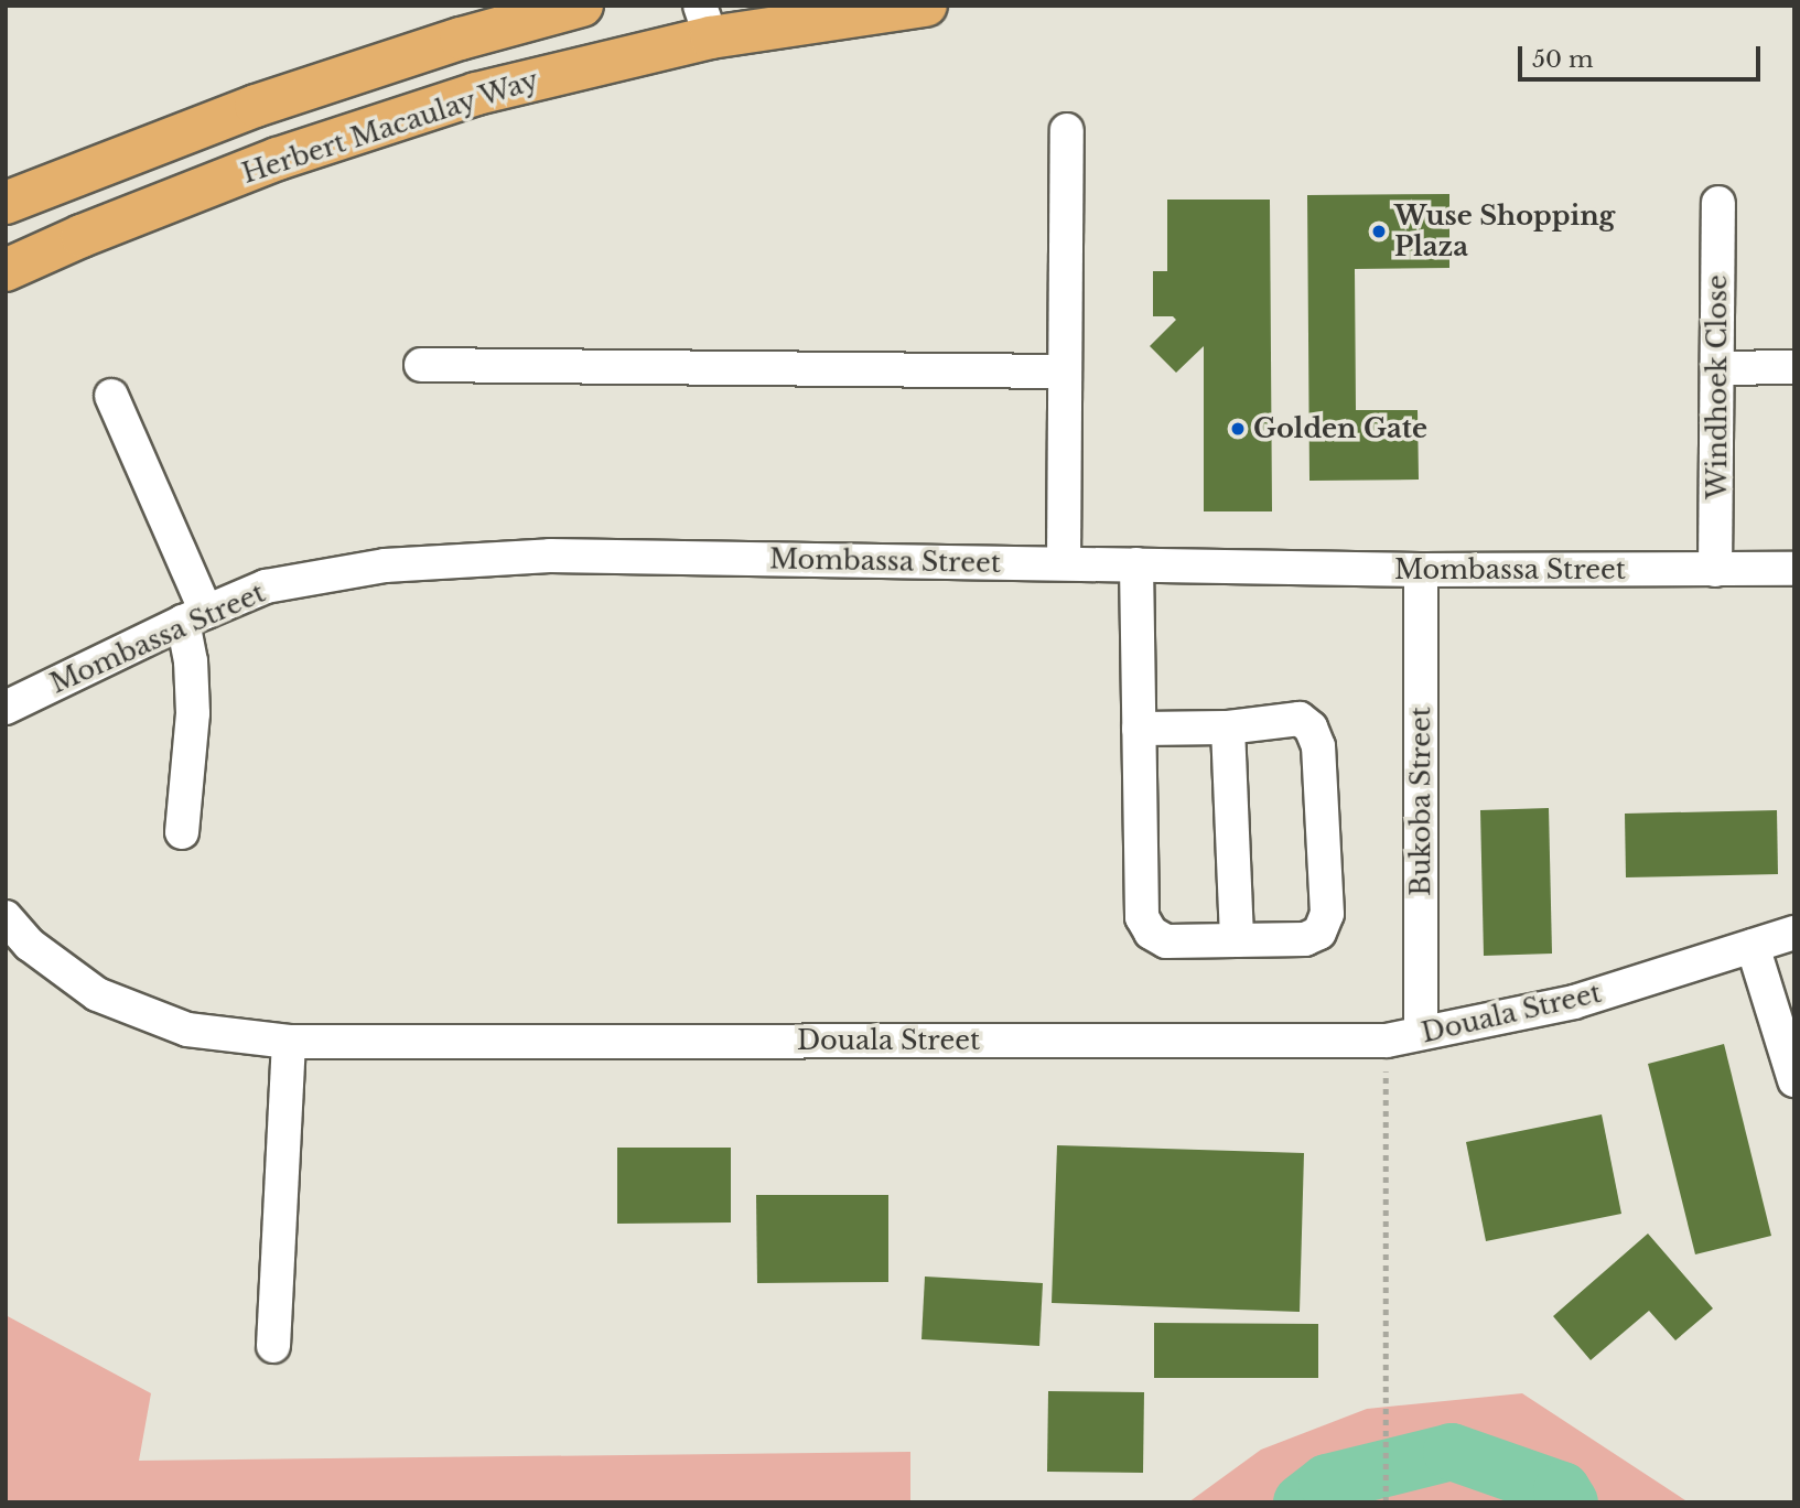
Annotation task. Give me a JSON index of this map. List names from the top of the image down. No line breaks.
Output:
{"streets":{"main road":["Herbert Macaulay Way"],"street":["Windhoek Close","Mombassa Street","Bukoba Street","Douala Street"]},"crossings":[["Windhoek Close","Mombassa Street"],["Mombassa Street","Bukoba Street"],["Bukoba Street","Douala Street"]],"places":["Wuse Shopping Plaza","Golden Gate"],"scale_bar":"50 m"}
